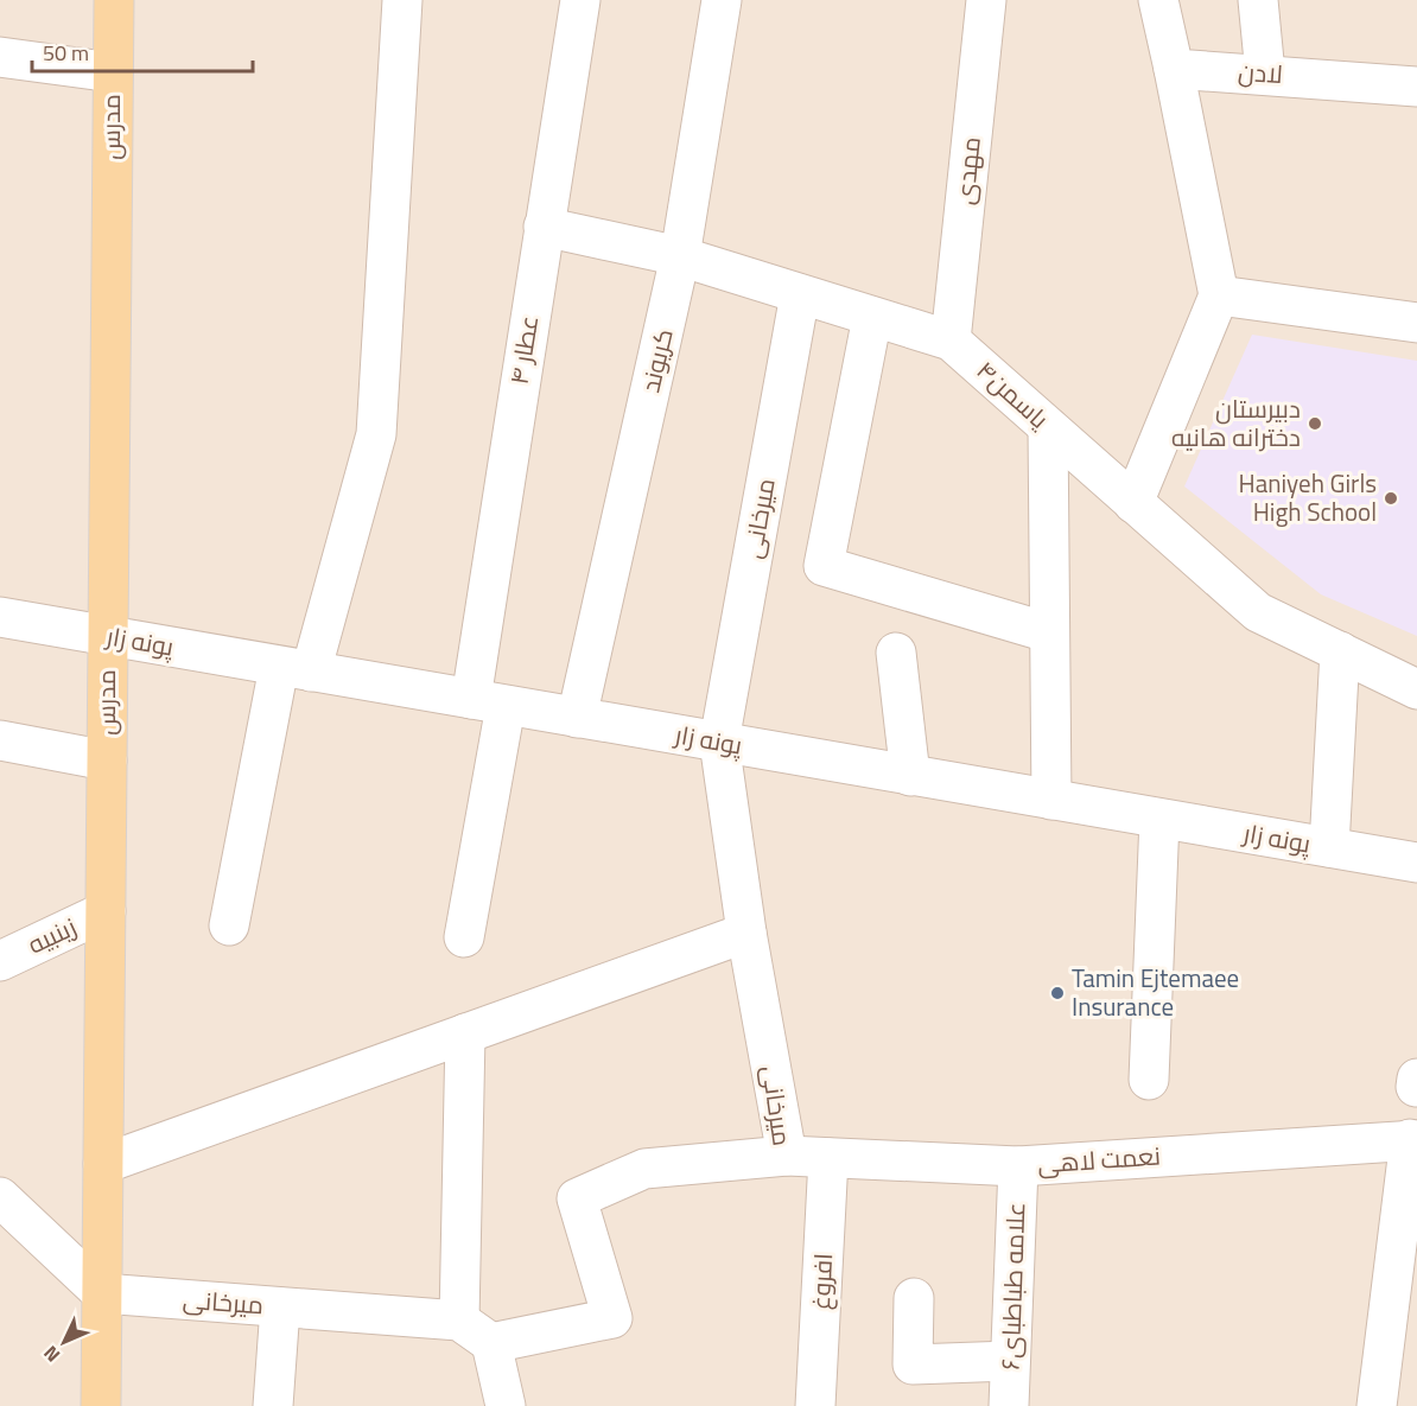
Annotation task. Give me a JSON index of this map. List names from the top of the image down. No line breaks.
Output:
{"streets":{"main road":["مدرس"],"street":["لادن","مهدی","عطار ۴","کریوند","یاسمن۴","میرخانی","پونه زار","زینبیه","نعمت لاهی","افروغ","علامه طباطبای۶"]},"crossings":[["مدرس","میرخانی"],["مدرس","پونه زار"],["مدرس","زینبیه"],["مهدی","یاسمن۴"],["عطار ۴","یاسمن۴"],["عطار ۴","پونه زار"],["کریوند","یاسمن۴"],["کریوند","پونه زار"],["یاسمن۴","میرخانی"],["میرخانی","پونه زار"],["میرخانی","نعمت لاهی"],["نعمت لاهی","افروغ"],["نعمت لاهی","علامه طباطبای۶"]],"places":["دبیرستان دخترانه هانیه","Haniyeh Girls High School","Tamin Ejtemaee Insurance"],"scale_bar":"50 m","north":"bottom left"}
